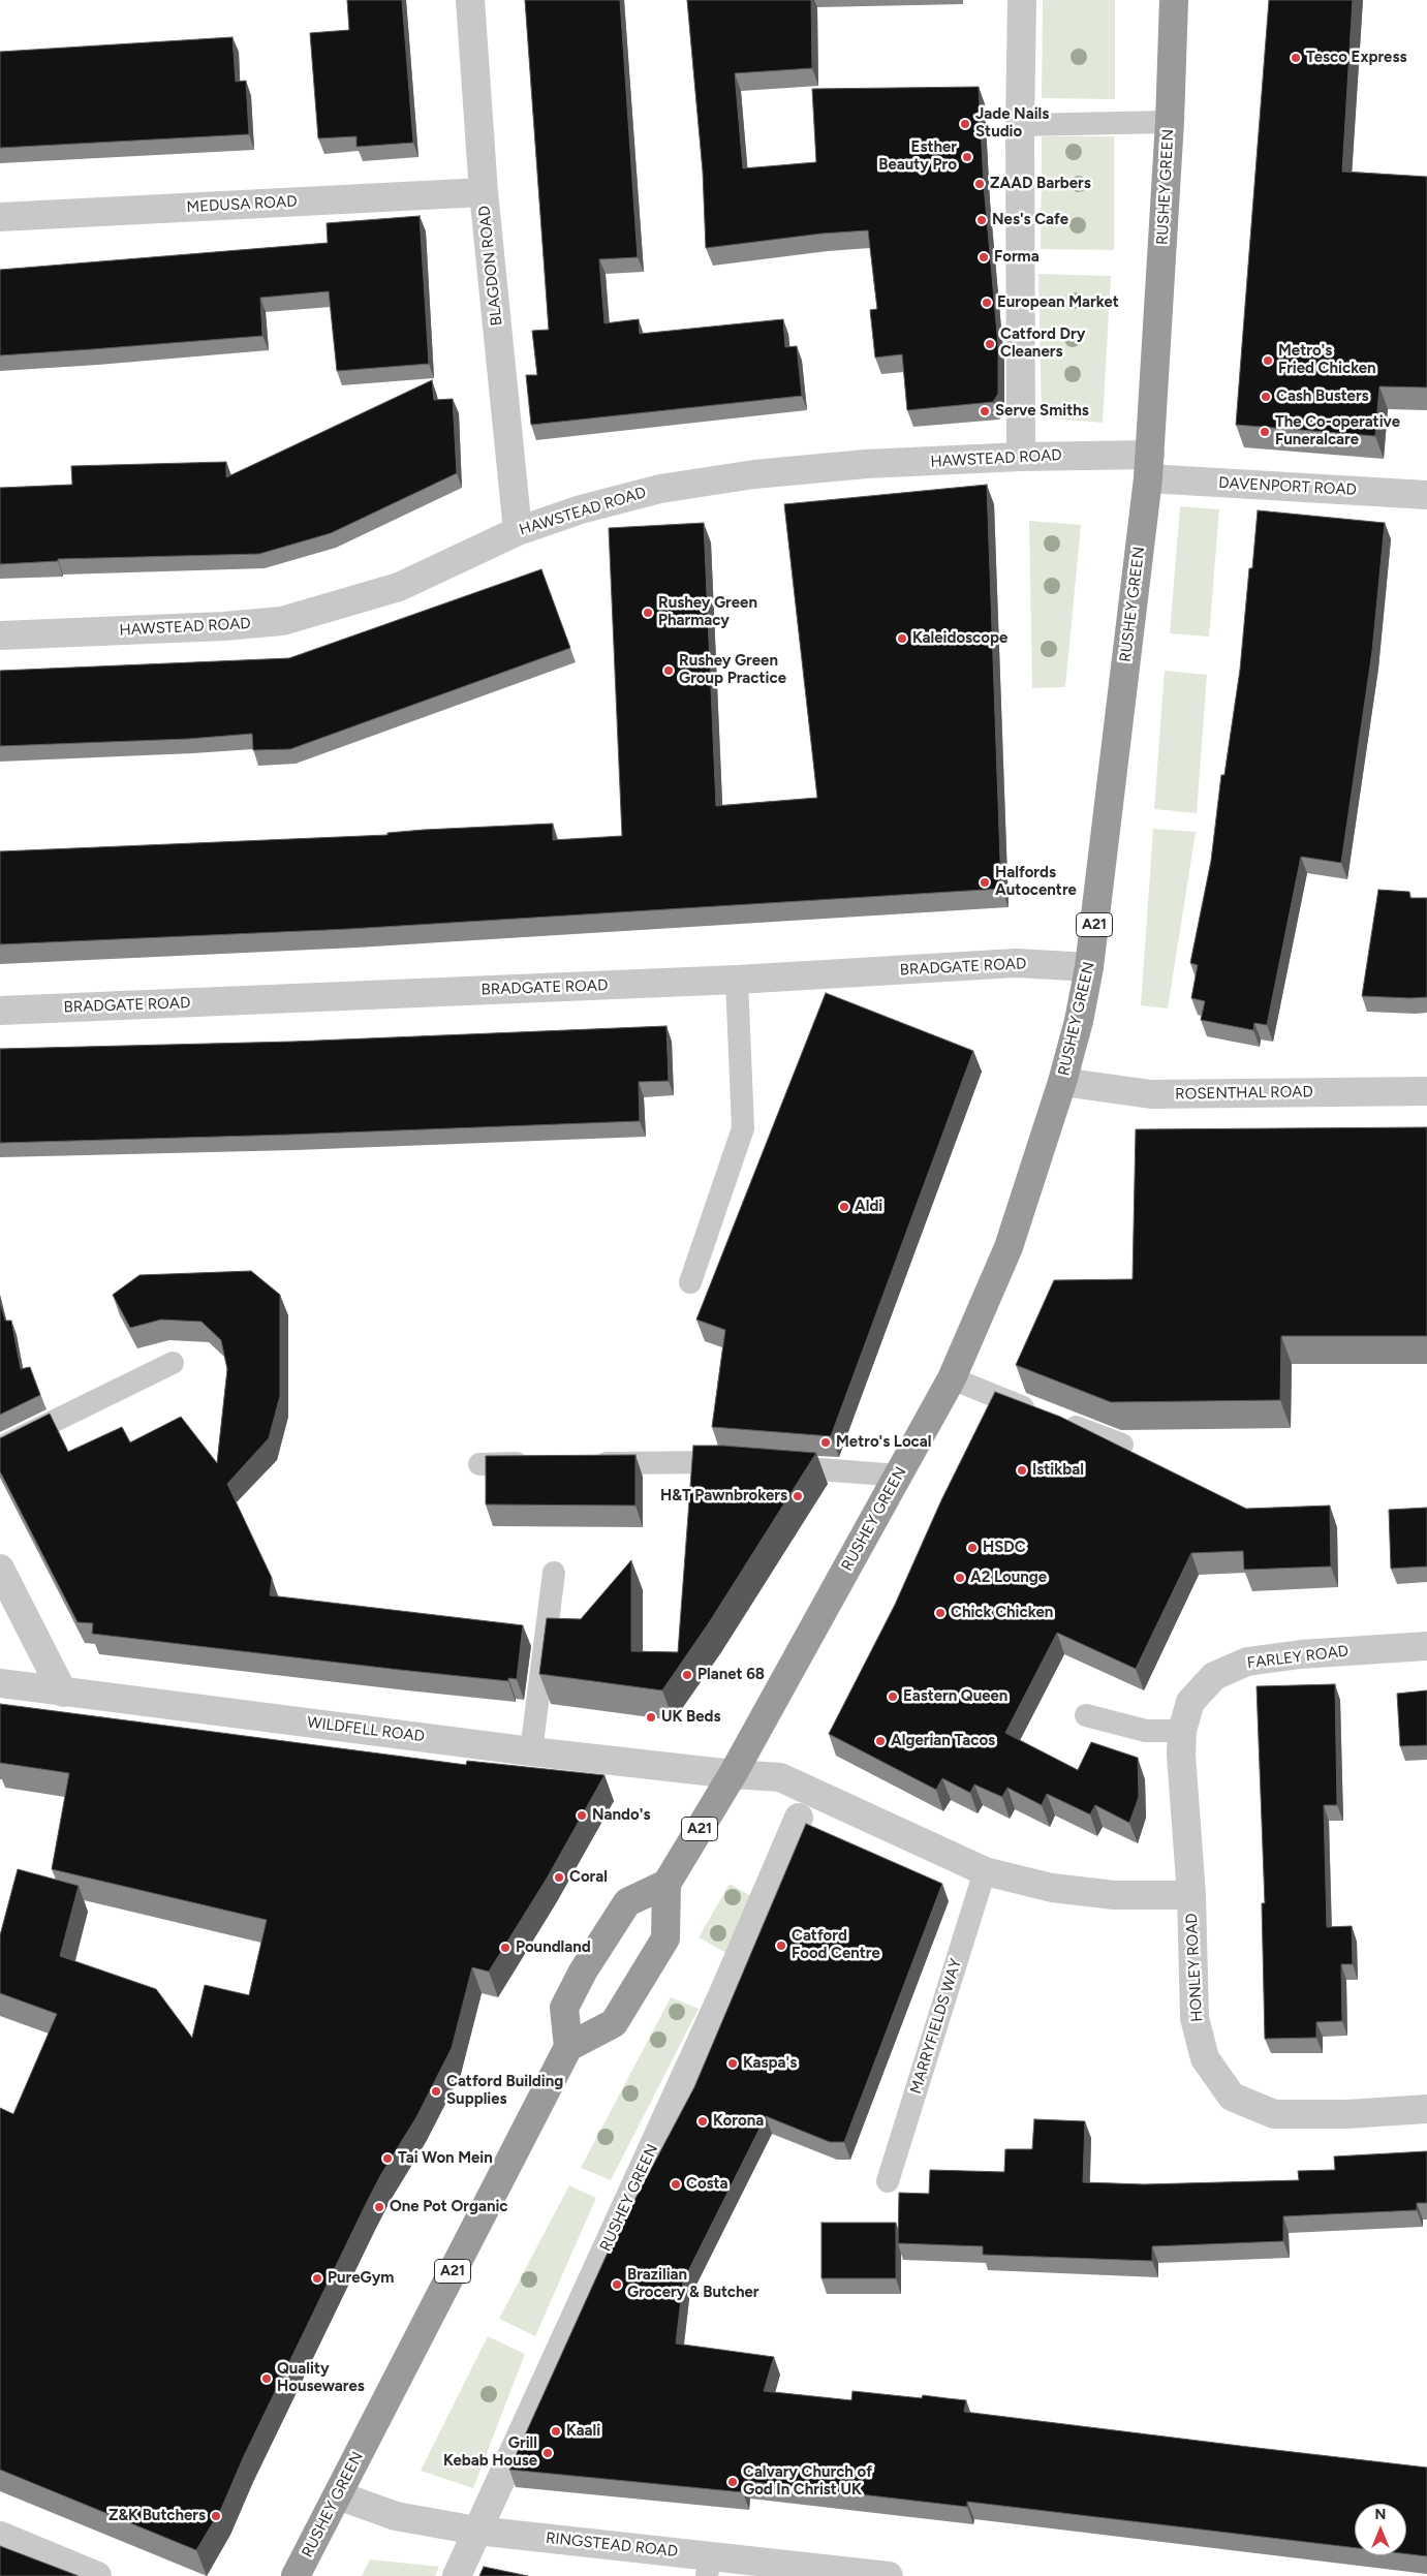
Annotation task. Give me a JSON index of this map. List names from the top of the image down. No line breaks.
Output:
{"streets":{"highway":["RUSHEY GREEN","A21"],"street":["MEDUSA ROAD","BLAGDON ROAD","HAWSTEAD ROAD","DAVENPORT ROAD","BRADGATE ROAD","ROSENTHAL ROAD","FARLEY ROAD","WILDFELL ROAD","HONLEY ROAD","RINGSTEAD ROAD"],"lane":["MARRYFIELDS WAY"]},"crossings":[["RUSHEY GREEN","HAWSTEAD ROAD"],["RUSHEY GREEN","DAVENPORT ROAD"],["RUSHEY GREEN","BRADGATE ROAD"],["RUSHEY GREEN","ROSENTHAL ROAD"],["RUSHEY GREEN","WILDFELL ROAD"],["RUSHEY GREEN","HONLEY ROAD"],["RUSHEY GREEN","RINGSTEAD ROAD"],["MEDUSA ROAD","BLAGDON ROAD"],["BLAGDON ROAD","HAWSTEAD ROAD"],["HAWSTEAD ROAD","DAVENPORT ROAD"],["FARLEY ROAD","HONLEY ROAD"],["WILDFELL ROAD","HONLEY ROAD"],["HONLEY ROAD","MARRYFIELDS WAY"]],"places":["Tesco Express","Jade Nails Studio","Esther Beauty Pro","ZAAD Barbers","Nes's Cafe","Forma","European Market","Catford Dry Cleaners","Metro's Fried Chicken","Cash Busters","Serve Smiths","The Co-operative Funeralcare","Rushey Green Pharmacy","Kaleidoscope","Rushey Green Group Practice","Halfords Autocentre","Aldi","Metro's Local","Istikbal","H&T Pawnbrokers","HSDC","A2 Lounge","Chick Chicken","Planet 68","Eastern Queen","UK Beds","Algerian Tacos","Nando's","Coral","Catford Food Centre","Poundland","Kaspa's","Catford Building Supplies","Korona","Tai Won Mein","Costa","One Pot Organic","PureGym","Brazilian Grocery & Butcher","Quality Housewares","Kaali","Grill Kebab House","Calvary Church of God In Christ UK","Z&K Butchers"],"north":"top"}
